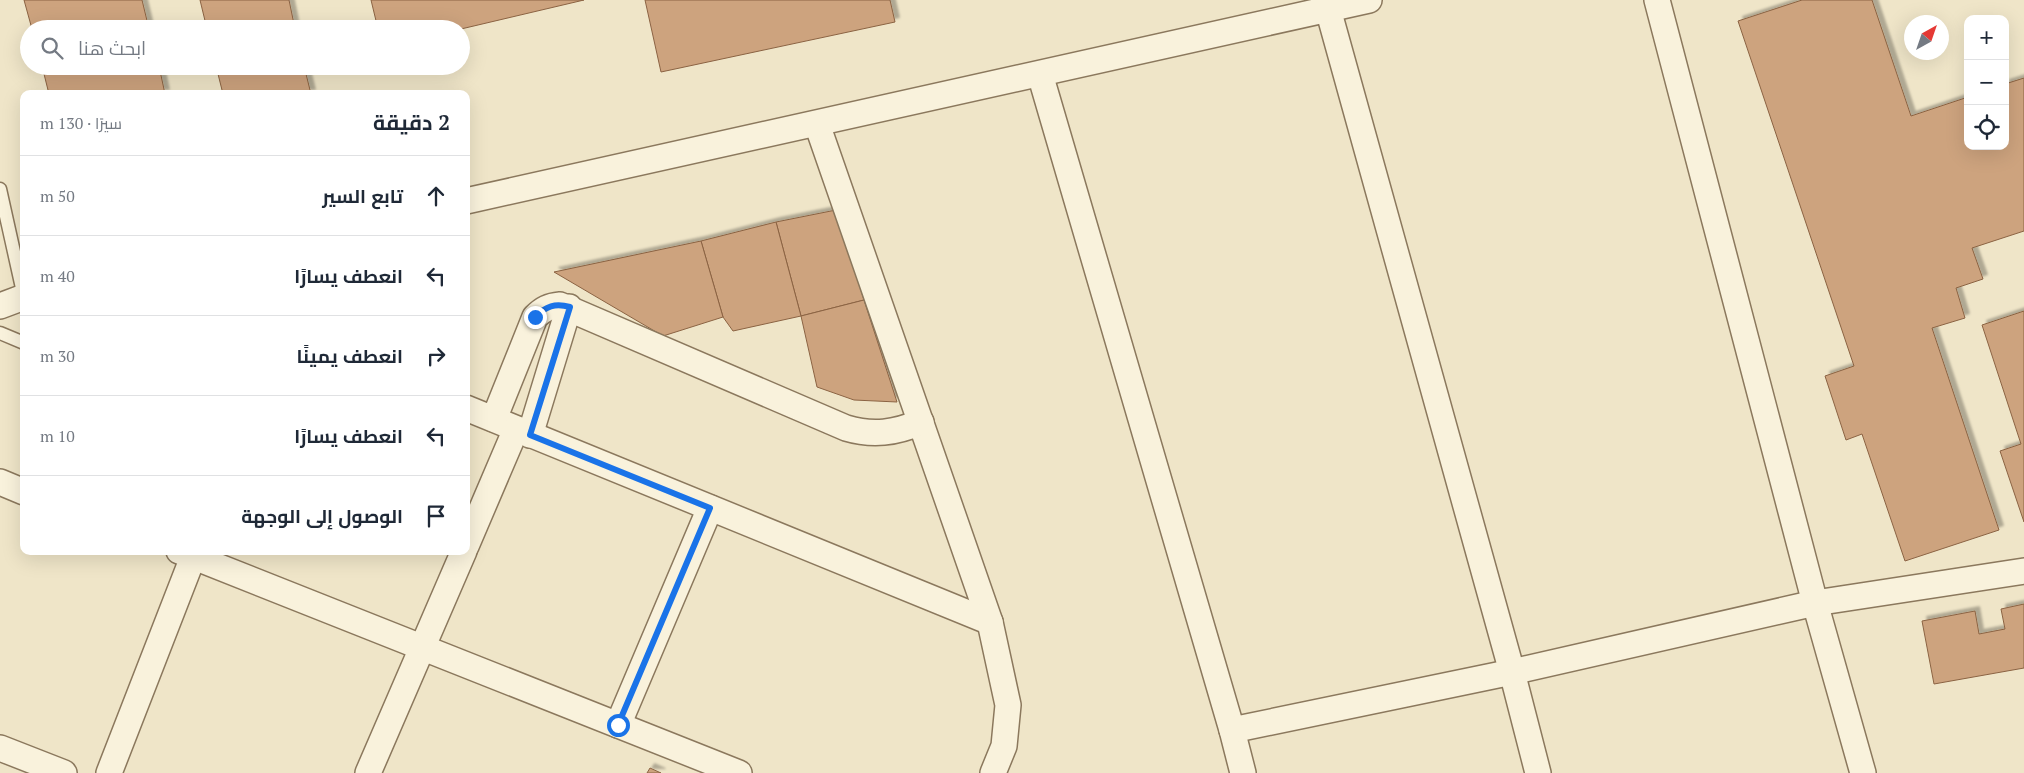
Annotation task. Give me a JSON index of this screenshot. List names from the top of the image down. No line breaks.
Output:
{"north":"top right","page":{"map_buttons":["+","−"],"search":"ابحث هنا","heading":["2 دقيقة","سيرًا · 130 m"],"list":[["تابع السير","50 m"],["انعطف يسارًا","40 m"],["انعطف يمينًا","30 m"],["انعطف يسارًا","10 m"],"الوصول إلى الوجهة"]}}
